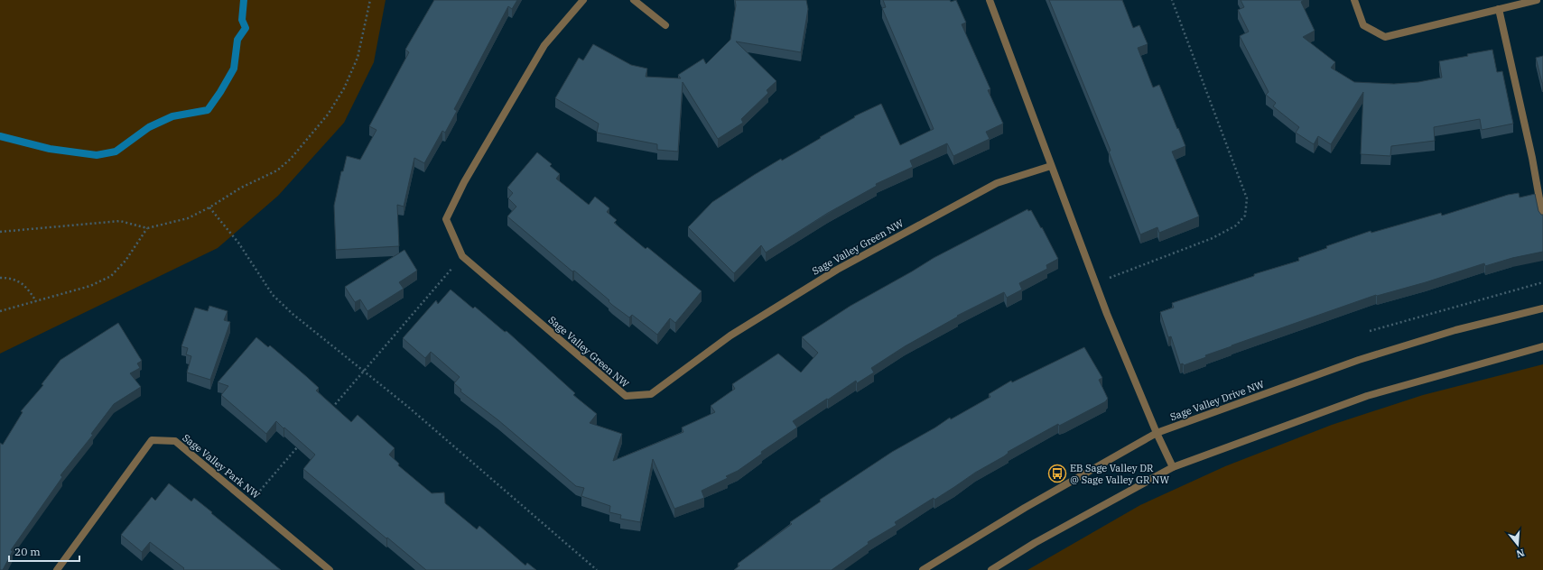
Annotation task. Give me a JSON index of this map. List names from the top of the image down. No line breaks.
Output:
{"streets":{"street":["Sage Valley Green NW","Sage Valley Drive NW","Sage Valley Park NW"]},"places":{"bus stop":["EB Sage Valley DR @ Sage Valley GR NW"]},"scale_bar":"20 m","north":"bottom"}
